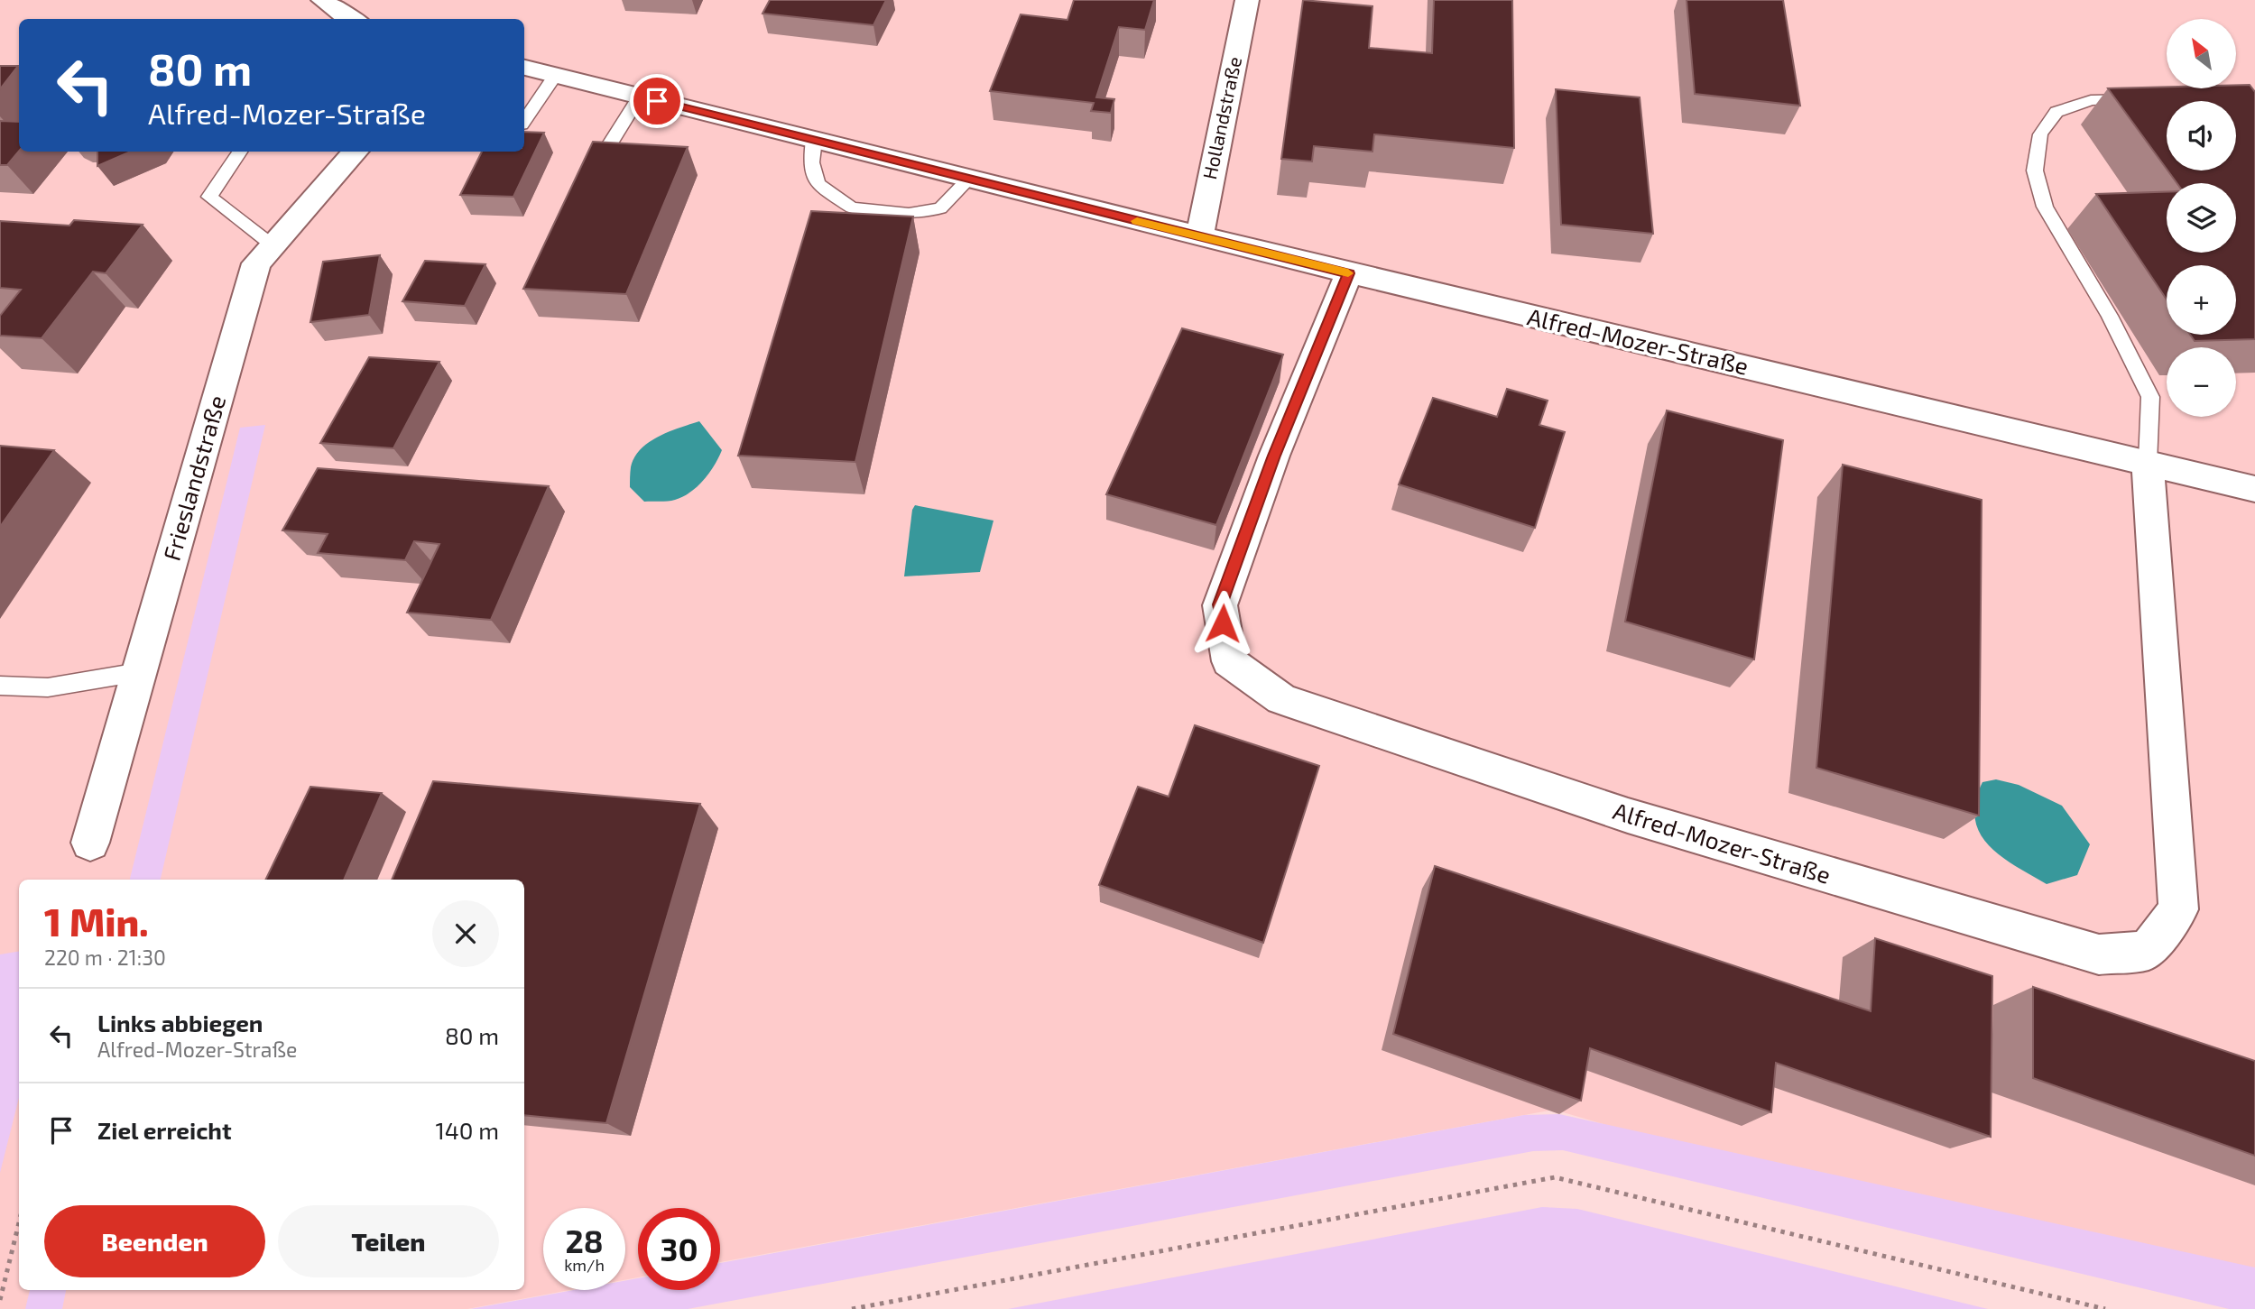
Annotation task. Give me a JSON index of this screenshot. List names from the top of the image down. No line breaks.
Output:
{"streets":{"street":["Hollandstraße","Alfred-Mozer-Straße","Frieslandstraße"]},"crossings":[["Hollandstraße","Alfred-Mozer-Straße"]],"north":"top left","page":{"map_buttons":["+","−"],"turn":["80 m","Alfred-Mozer-Straße"],"heading":["1 Min.","220 m · 21:30"],"list":[{"name":"Links abbiegen","note":"Alfred-Mozer-Straße","value":"80 m"},{"name":"Ziel erreicht","value":"140 m"}],"buttons":["Beenden","Teilen"],"speed":"28 km/h","limit":"30"}}
